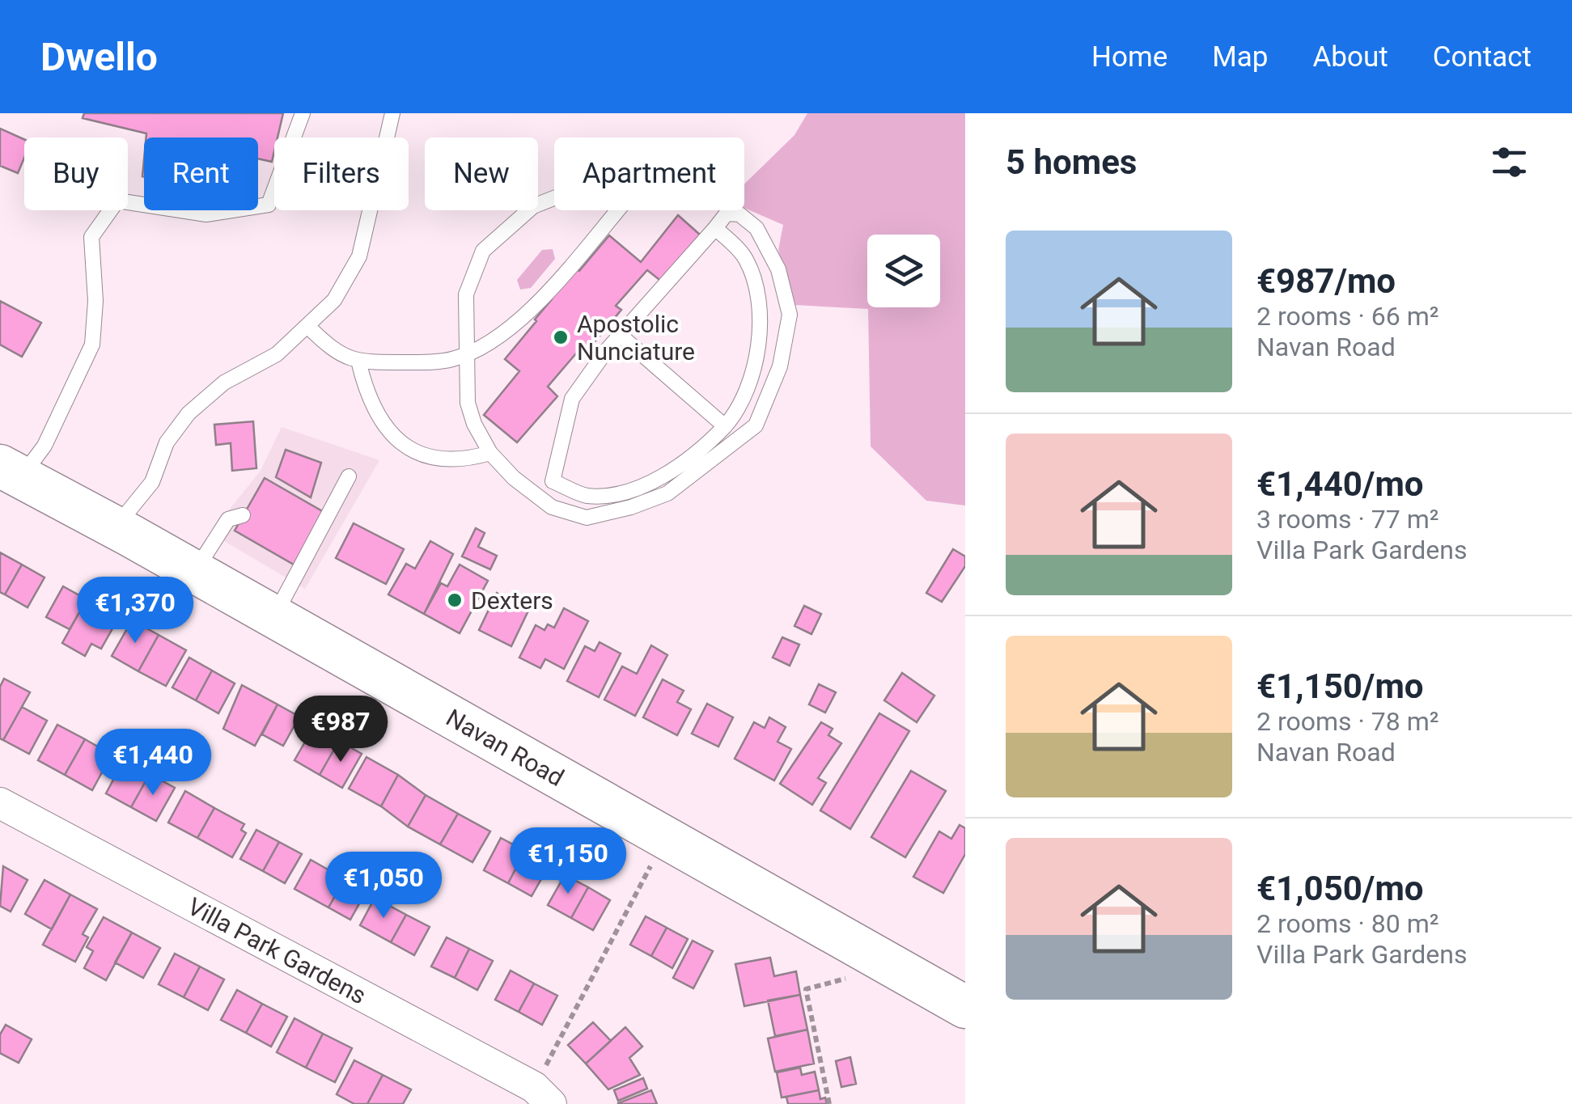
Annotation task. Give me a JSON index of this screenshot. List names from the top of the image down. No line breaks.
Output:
{"streets":{"main road":["Navan Road"],"street":["Villa Park Gardens"]},"places":["Apostolic Nunciature","Dexters"],"page":{"header":"Dwello","nav":["Home","Map","About","Contact"],"heading":"5 homes","chip":["Buy","Rent","Filters","New","Apartment"],"list":[{"name":"€987/mo","note":"2 rooms · 66 m² · Navan Road"},{"name":"€1,440/mo","note":"3 rooms · 77 m² · Villa Park Gardens"},{"name":"€1,150/mo","note":"2 rooms · 78 m² · Navan Road"},{"name":"€1,050/mo","note":"2 rooms · 80 m² · Villa Park Gardens"}],"price":["€1,370","€987","€1,440","€1,150","€1,050"]}}
